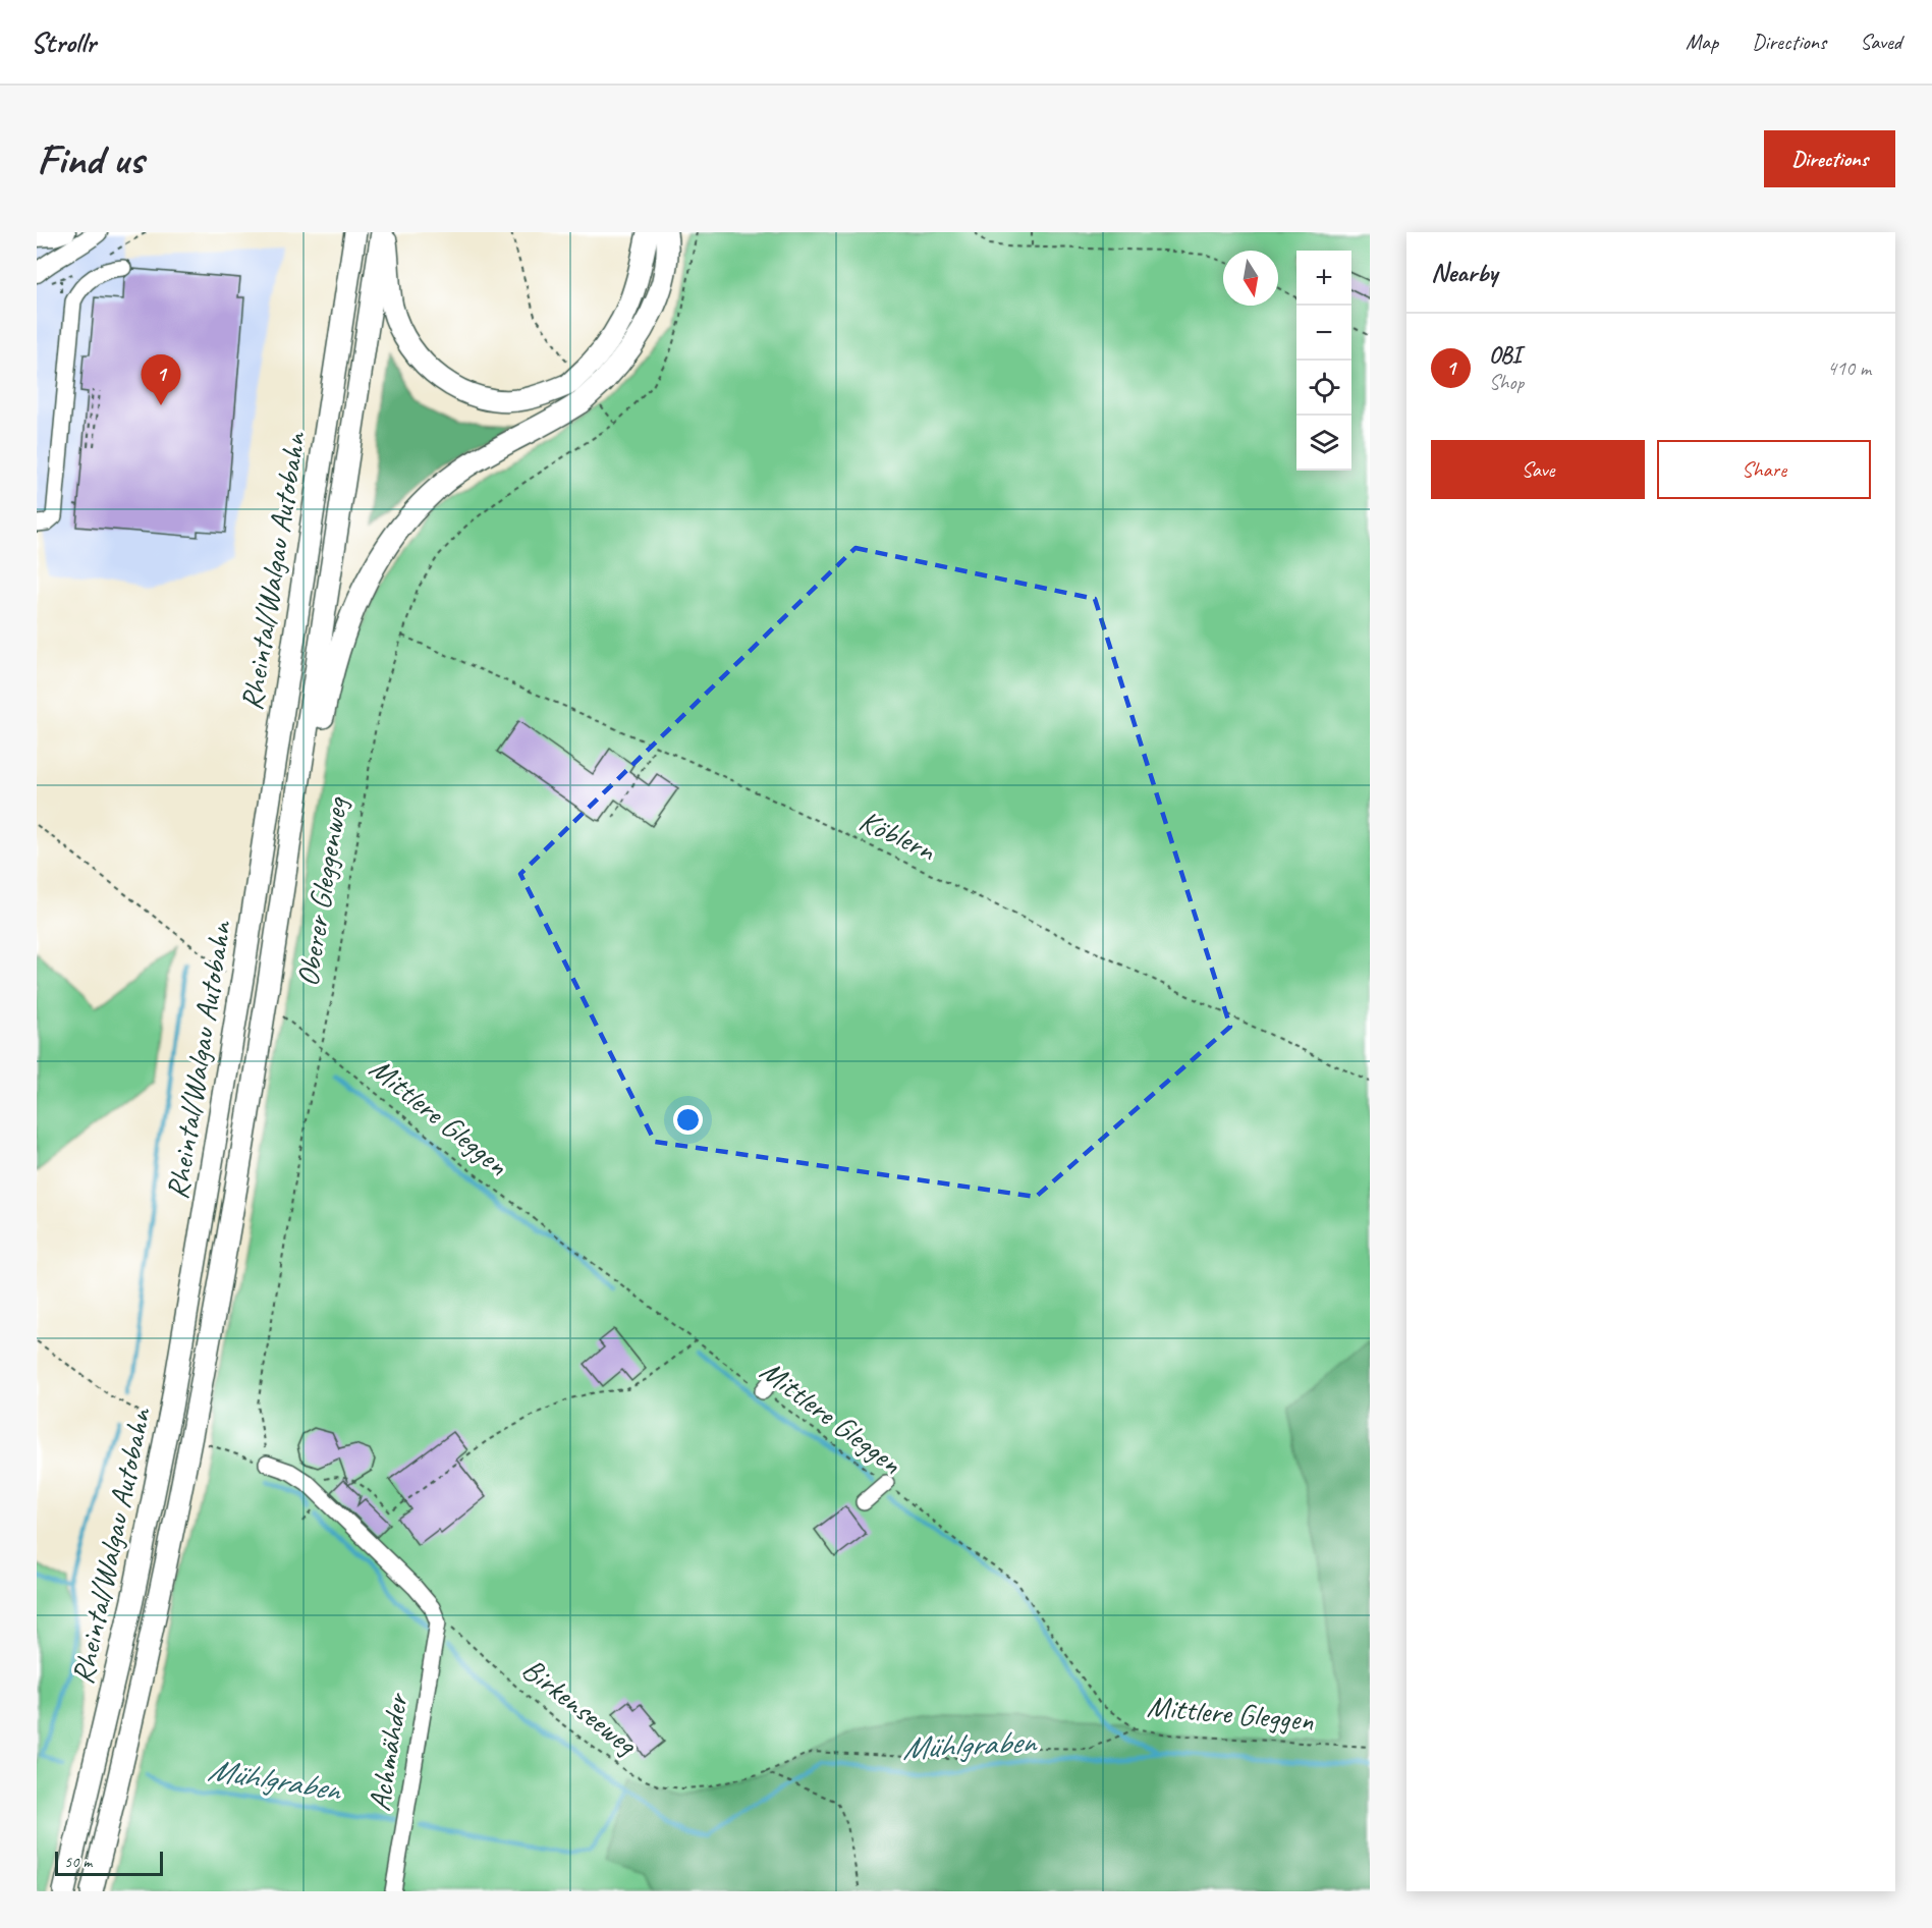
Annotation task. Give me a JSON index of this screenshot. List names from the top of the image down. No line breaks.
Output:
{"streets":{"highway":["Rheintal/Walgau Autobahn"],"street":["Achmähder"],"path":["Köblern","Oberer Gleggenweg","Mittlere Gleggen","Birkenseeweg"]},"crossings":[["Köblern","Oberer Gleggenweg"],["Oberer Gleggenweg","Mittlere Gleggen"],["Mittlere Gleggen","Birkenseeweg"],["Birkenseeweg","Achmähder"]],"water":["Mühlgraben"],"scale_bar":"50 m","north":"bottom","page":{"header":"Strollr","nav":["Map","Directions","Saved"],"buttons":["Directions",["Save","Share"]],"title":"Find us","heading":"Nearby","map_buttons":["+","−"],"list":[{"mark":"1","name":"OBI","note":"Shop","value":"410 m"}],"pins":"1","scale":"50 m"}}
